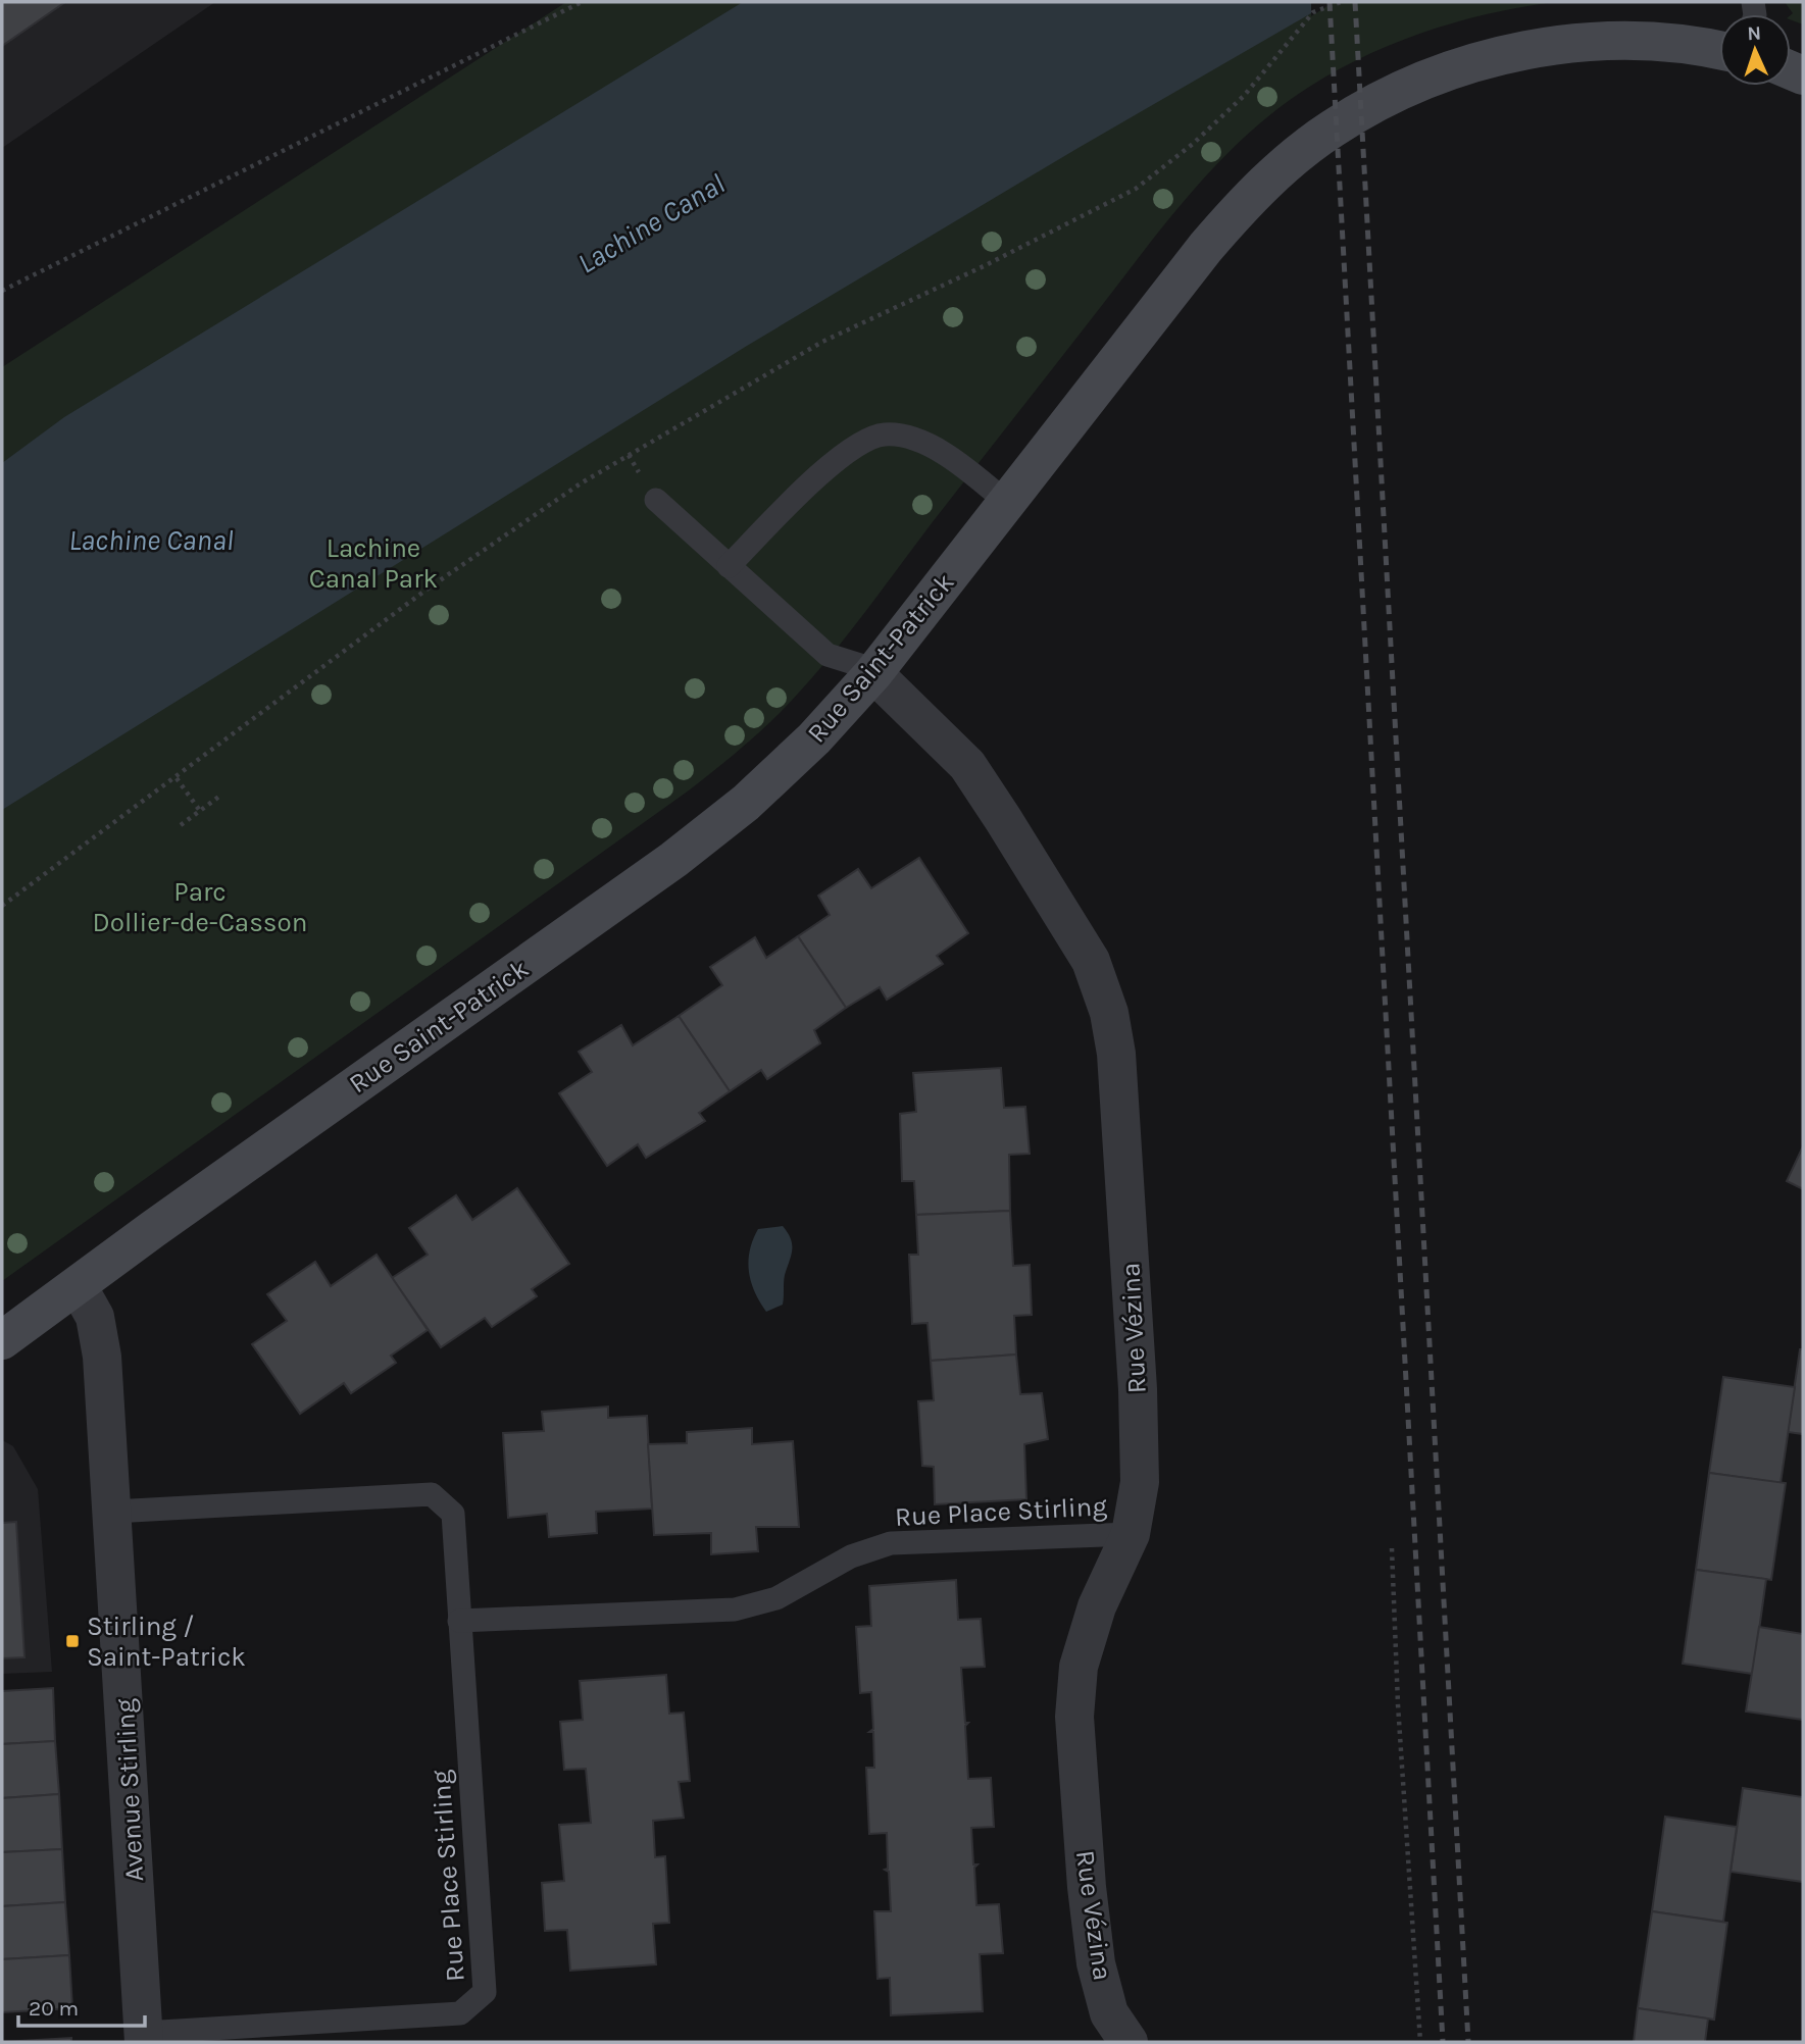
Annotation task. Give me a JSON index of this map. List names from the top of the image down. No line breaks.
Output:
{"streets":{"main road":["Rue Saint-Patrick"],"street":["Rue Vézina","Avenue Stirling"],"lane":["Rue Place Stirling"]},"crossings":[["Rue Saint-Patrick","Rue Vézina"],["Rue Saint-Patrick","Avenue Stirling"],["Rue Vézina","Rue Place Stirling"],["Rue Place Stirling","Avenue Stirling"]],"water":["Lachine Canal"],"parks":["Lachine Canal Park","Parc Dollier-de-Casson"],"places":{"transit":["Stirling / Saint-Patrick"]},"scale_bar":"20 m","north":"top"}
